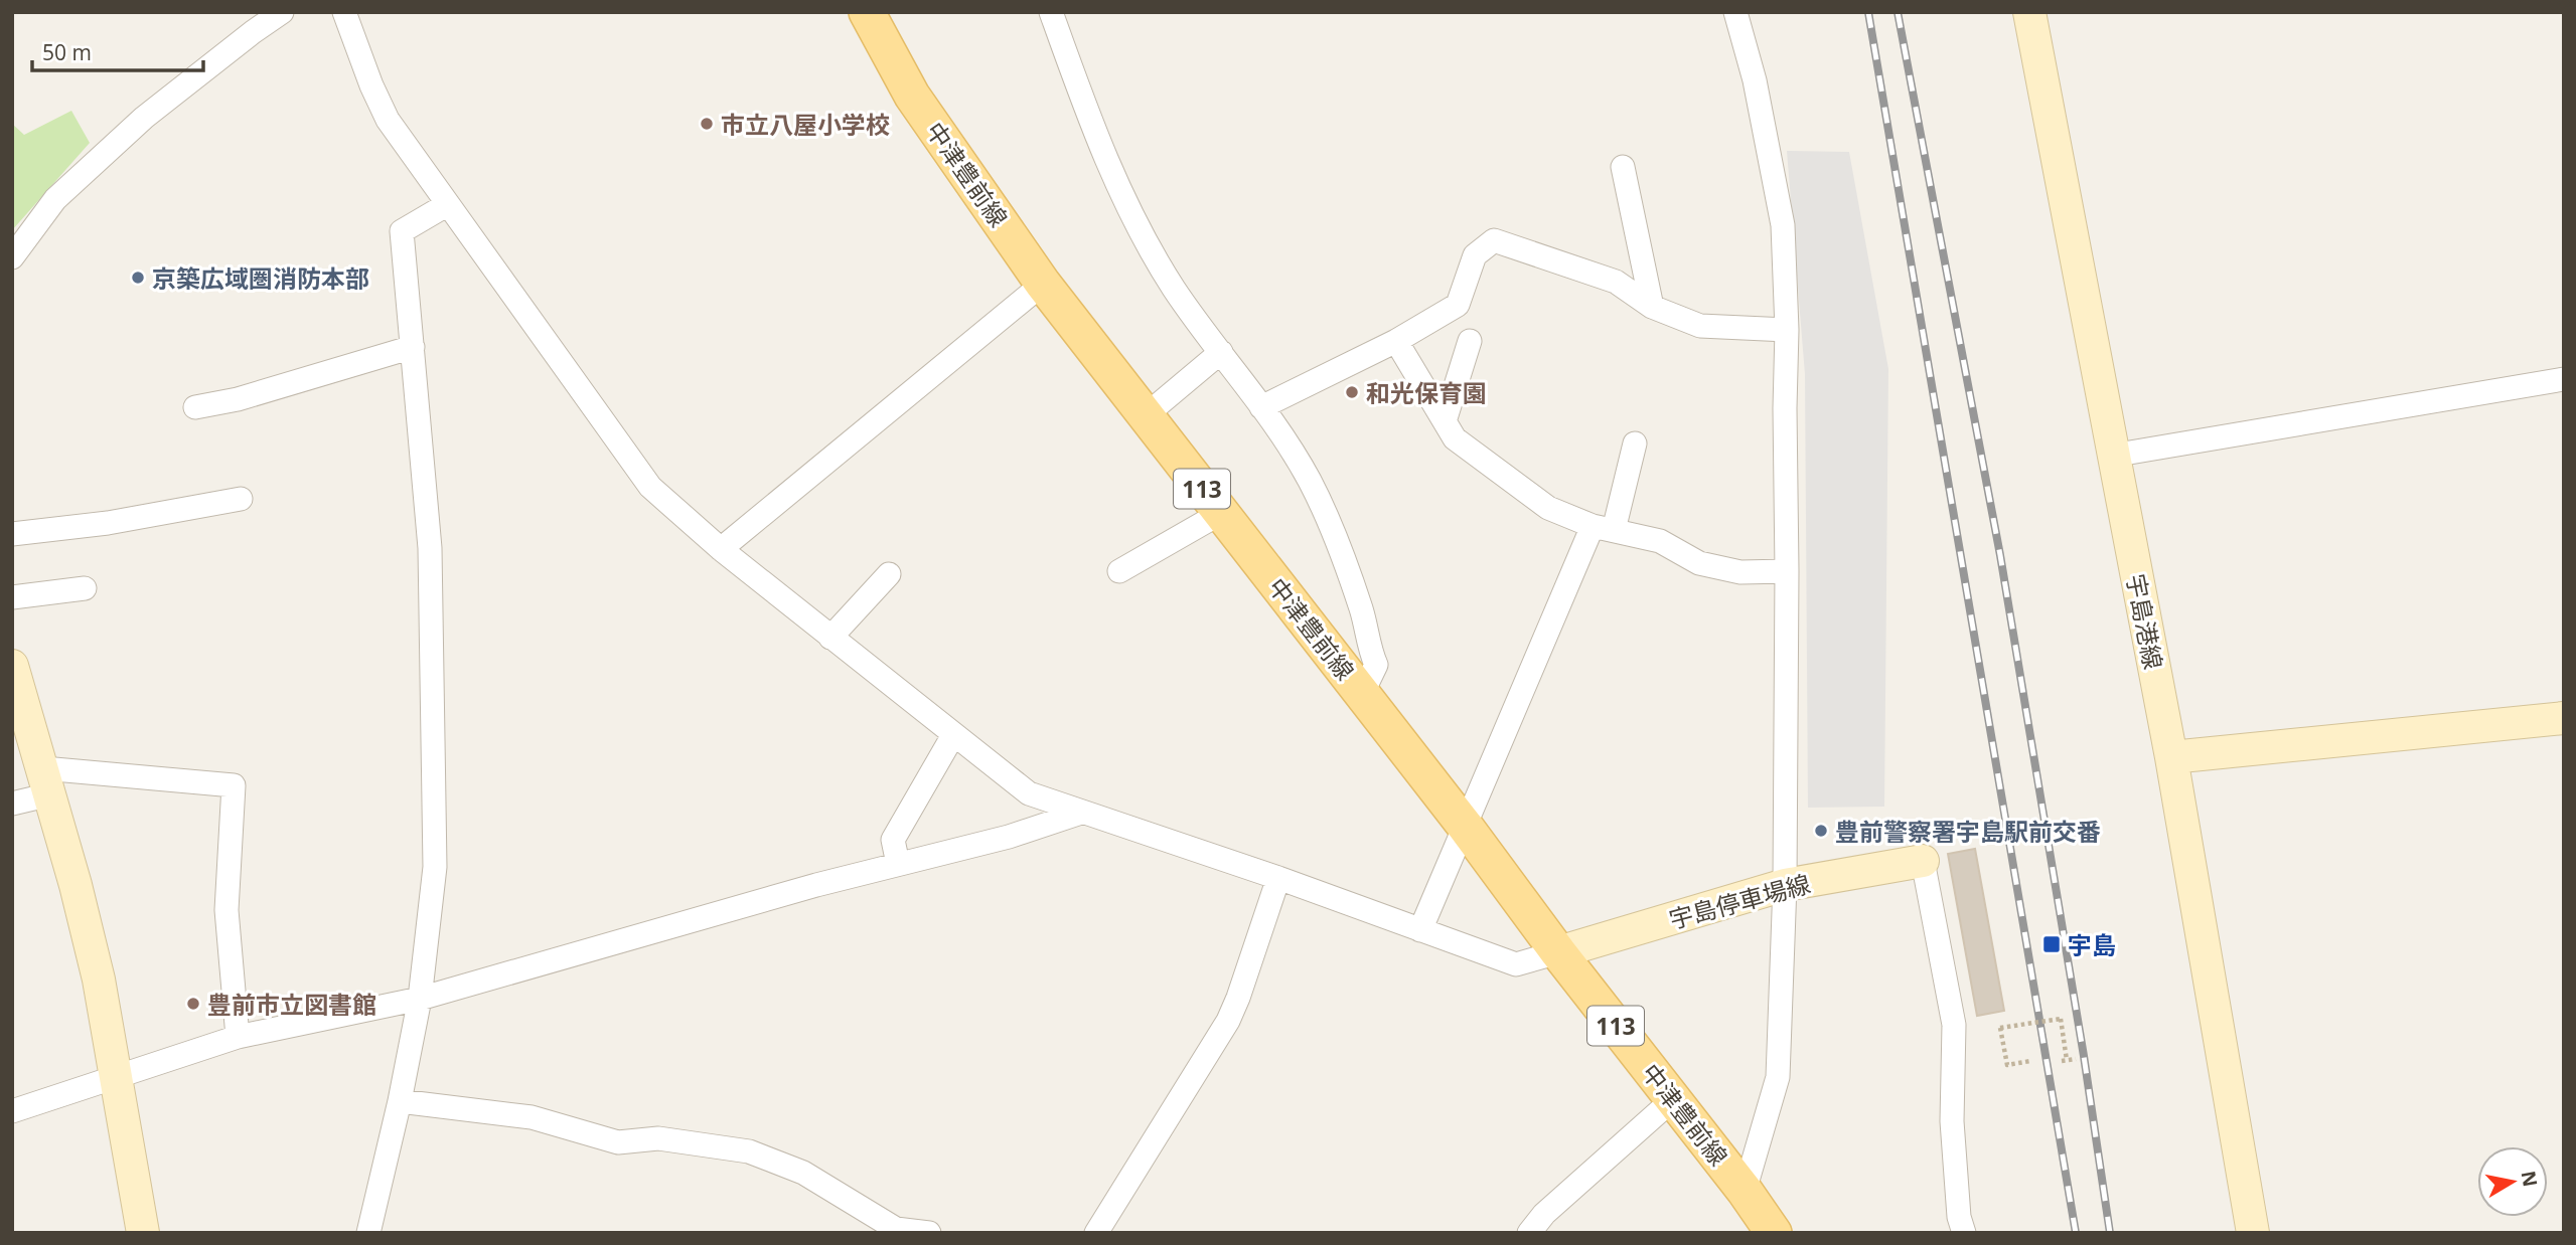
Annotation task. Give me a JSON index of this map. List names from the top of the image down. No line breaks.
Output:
{"streets":{"main road":["中津豊前線","113","宇島港線","宇島停車場線"]},"crossings":[["中津豊前線","宇島停車場線"]],"places":{"other":["市立八屋小学校","京築広域圏消防本部","和光保育園","豊前警察署宇島駅前交番","豊前市立図書館"],"transit":["宇島"]},"scale_bar":"50 m","north":"right"}
